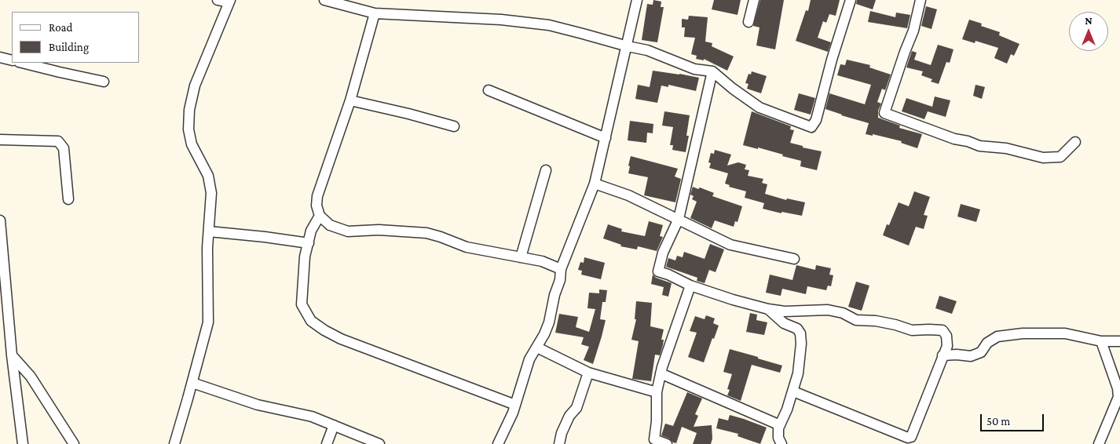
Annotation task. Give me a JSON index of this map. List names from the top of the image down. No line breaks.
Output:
{"legend":["Road","Building"],"scale_bar":"50 m","north":"top"}
